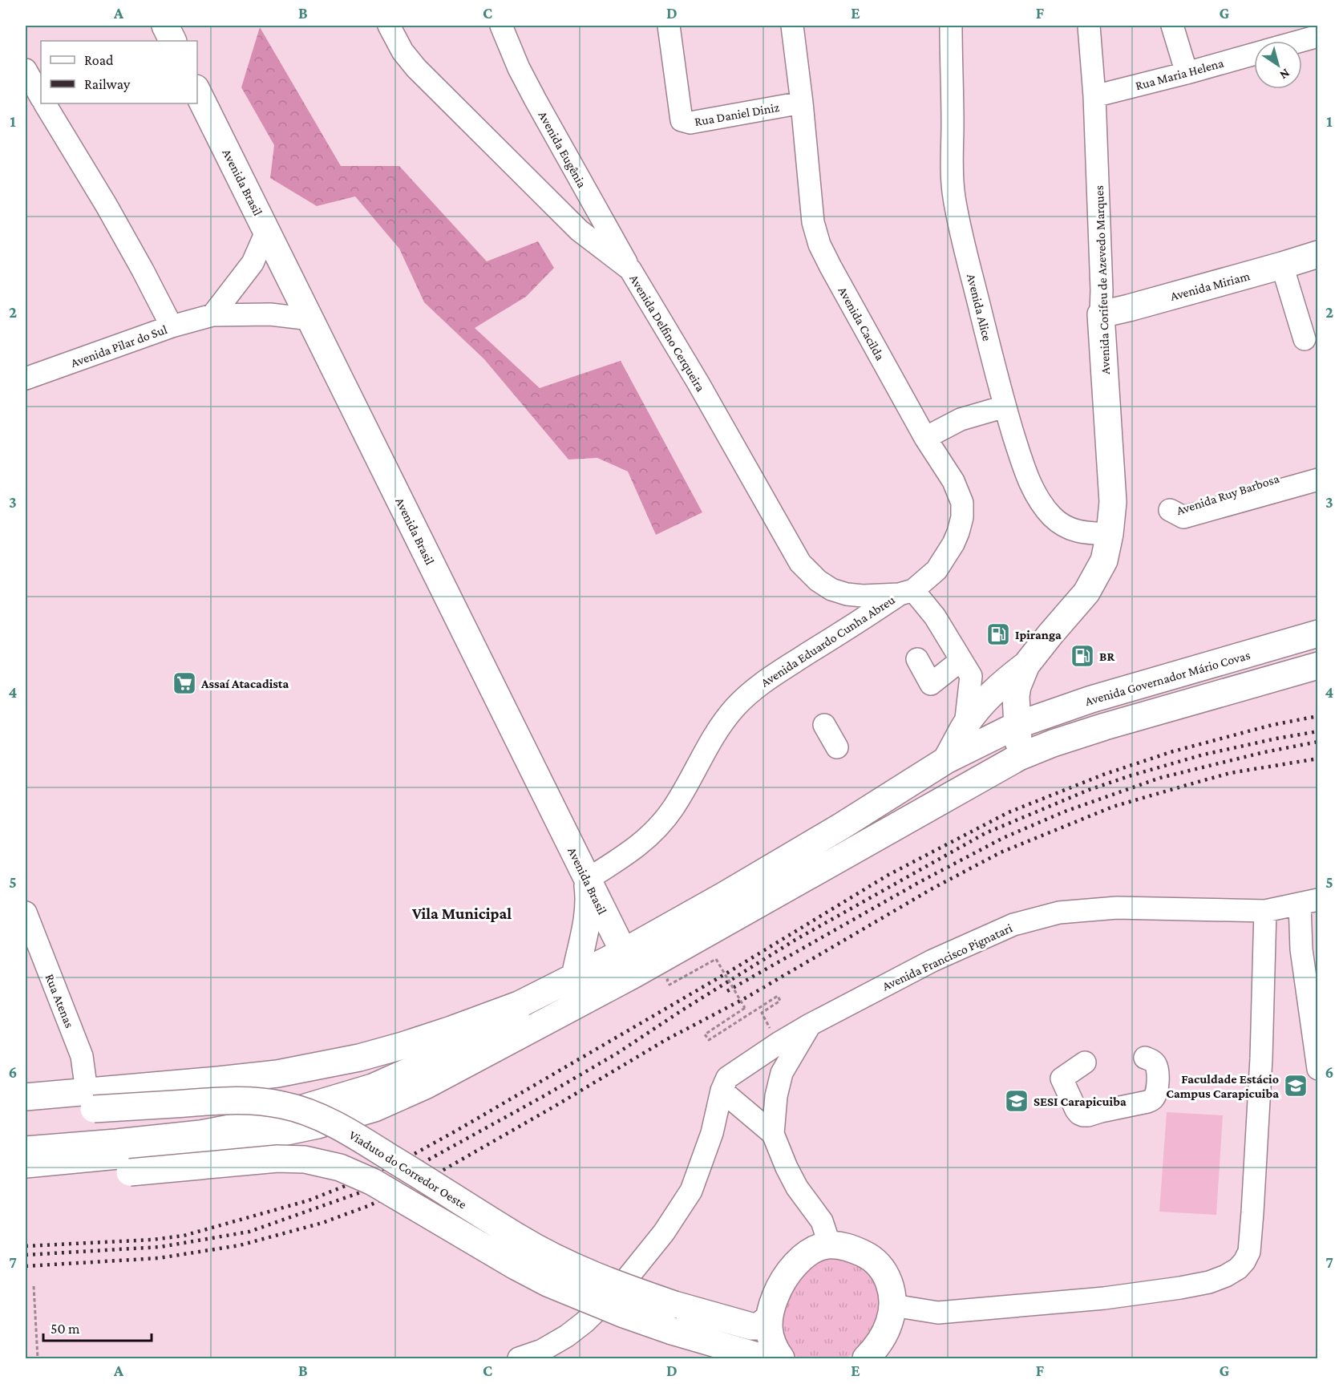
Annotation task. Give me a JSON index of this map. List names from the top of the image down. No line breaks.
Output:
{"streets":{"main road":["Avenida Brasil","Avenida Corifeu de Azevedo Marques","Avenida Miriam","Avenida Governador Mário Covas","Viaduto do Corredor Oeste"],"street":["Rua Maria Helena","Rua Daniel Diniz","Avenida Eugênia","Avenida Alice","Avenida Cacilda","Avenida Delfino Cerqueira","Avenida Pilar do Sul","Avenida Ruy Barbosa","Avenida Eduardo Cunha Abreu","Avenida Francisco Pignatari","Rua Atenas"]},"crossings":[["Rua Maria Helena","Avenida Corifeu de Azevedo Marques"],["Rua Daniel Diniz","Avenida Cacilda"],["Avenida Eugênia","Avenida Delfino Cerqueira"],["Avenida Brasil","Avenida Pilar do Sul"],["Avenida Brasil","Avenida Eduardo Cunha Abreu"],["Avenida Brasil","Avenida Governador Mário Covas"],["Avenida Corifeu de Azevedo Marques","Avenida Miriam"],["Avenida Corifeu de Azevedo Marques","Avenida Alice"],["Avenida Cacilda","Avenida Delfino Cerqueira"],["Avenida Cacilda","Avenida Eduardo Cunha Abreu"],["Avenida Delfino Cerqueira","Avenida Eduardo Cunha Abreu"],["Rua Atenas","Viaduto do Corredor Oeste"]],"districts":["Vila Municipal"],"places":{"fuel station":["Ipiranga","BR"],"supermarket":["Assaí Atacadista"],"school or university":["Faculdade Estácio Campus Carapicuiba","SESI Carapicuiba"]},"legend":["Road","Railway"],"scale_bar":"50 m","north":"bottom right","grid":{"columns":["A","B","C","D","E","F","G"],"rows":["1","2","3","4","5","6","7"]}}
